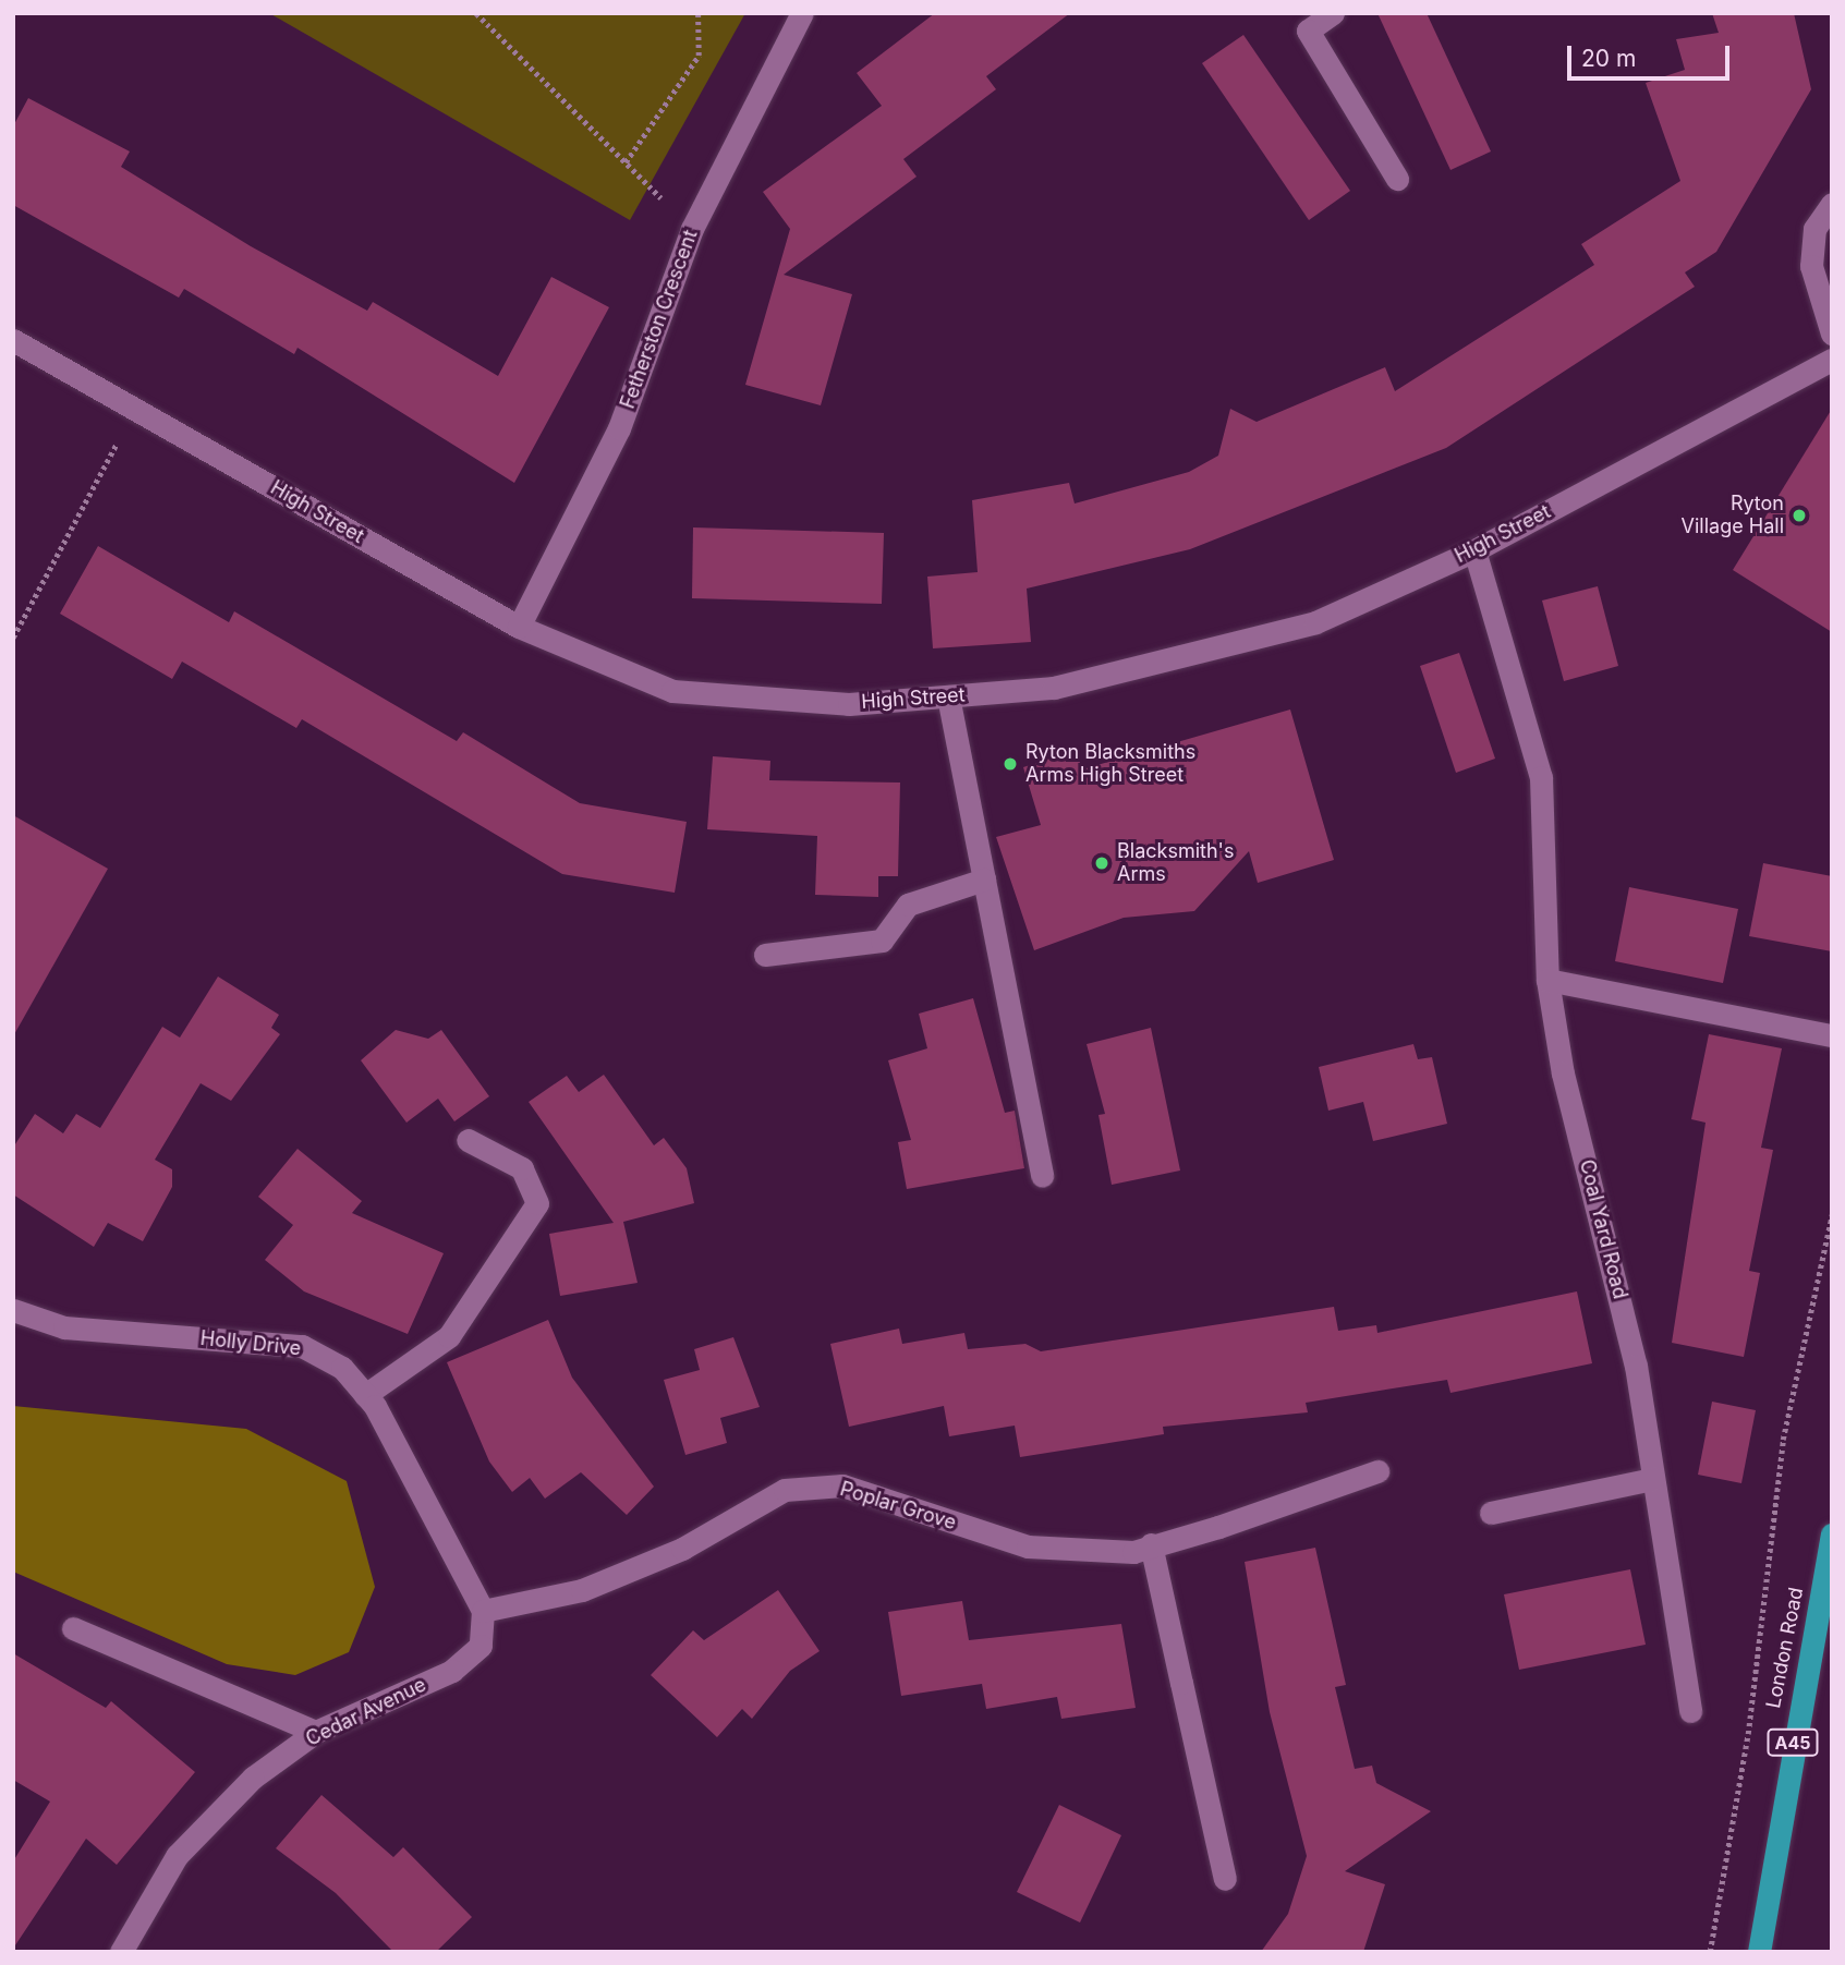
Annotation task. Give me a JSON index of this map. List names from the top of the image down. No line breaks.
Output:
{"streets":{"highway":["London Road","A45"],"street":["Fetherston Crescent","High Street","Coal Yard Road","Holly Drive","Poplar Grove","Cedar Avenue"]},"crossings":[["Fetherston Crescent","High Street"],["High Street","Coal Yard Road"],["Holly Drive","Poplar Grove"],["Holly Drive","Cedar Avenue"],["Poplar Grove","Cedar Avenue"]],"places":["Ryton Village Hall","Ryton Blacksmiths Arms High Street","Blacksmith's Arms"],"scale_bar":"20 m"}
